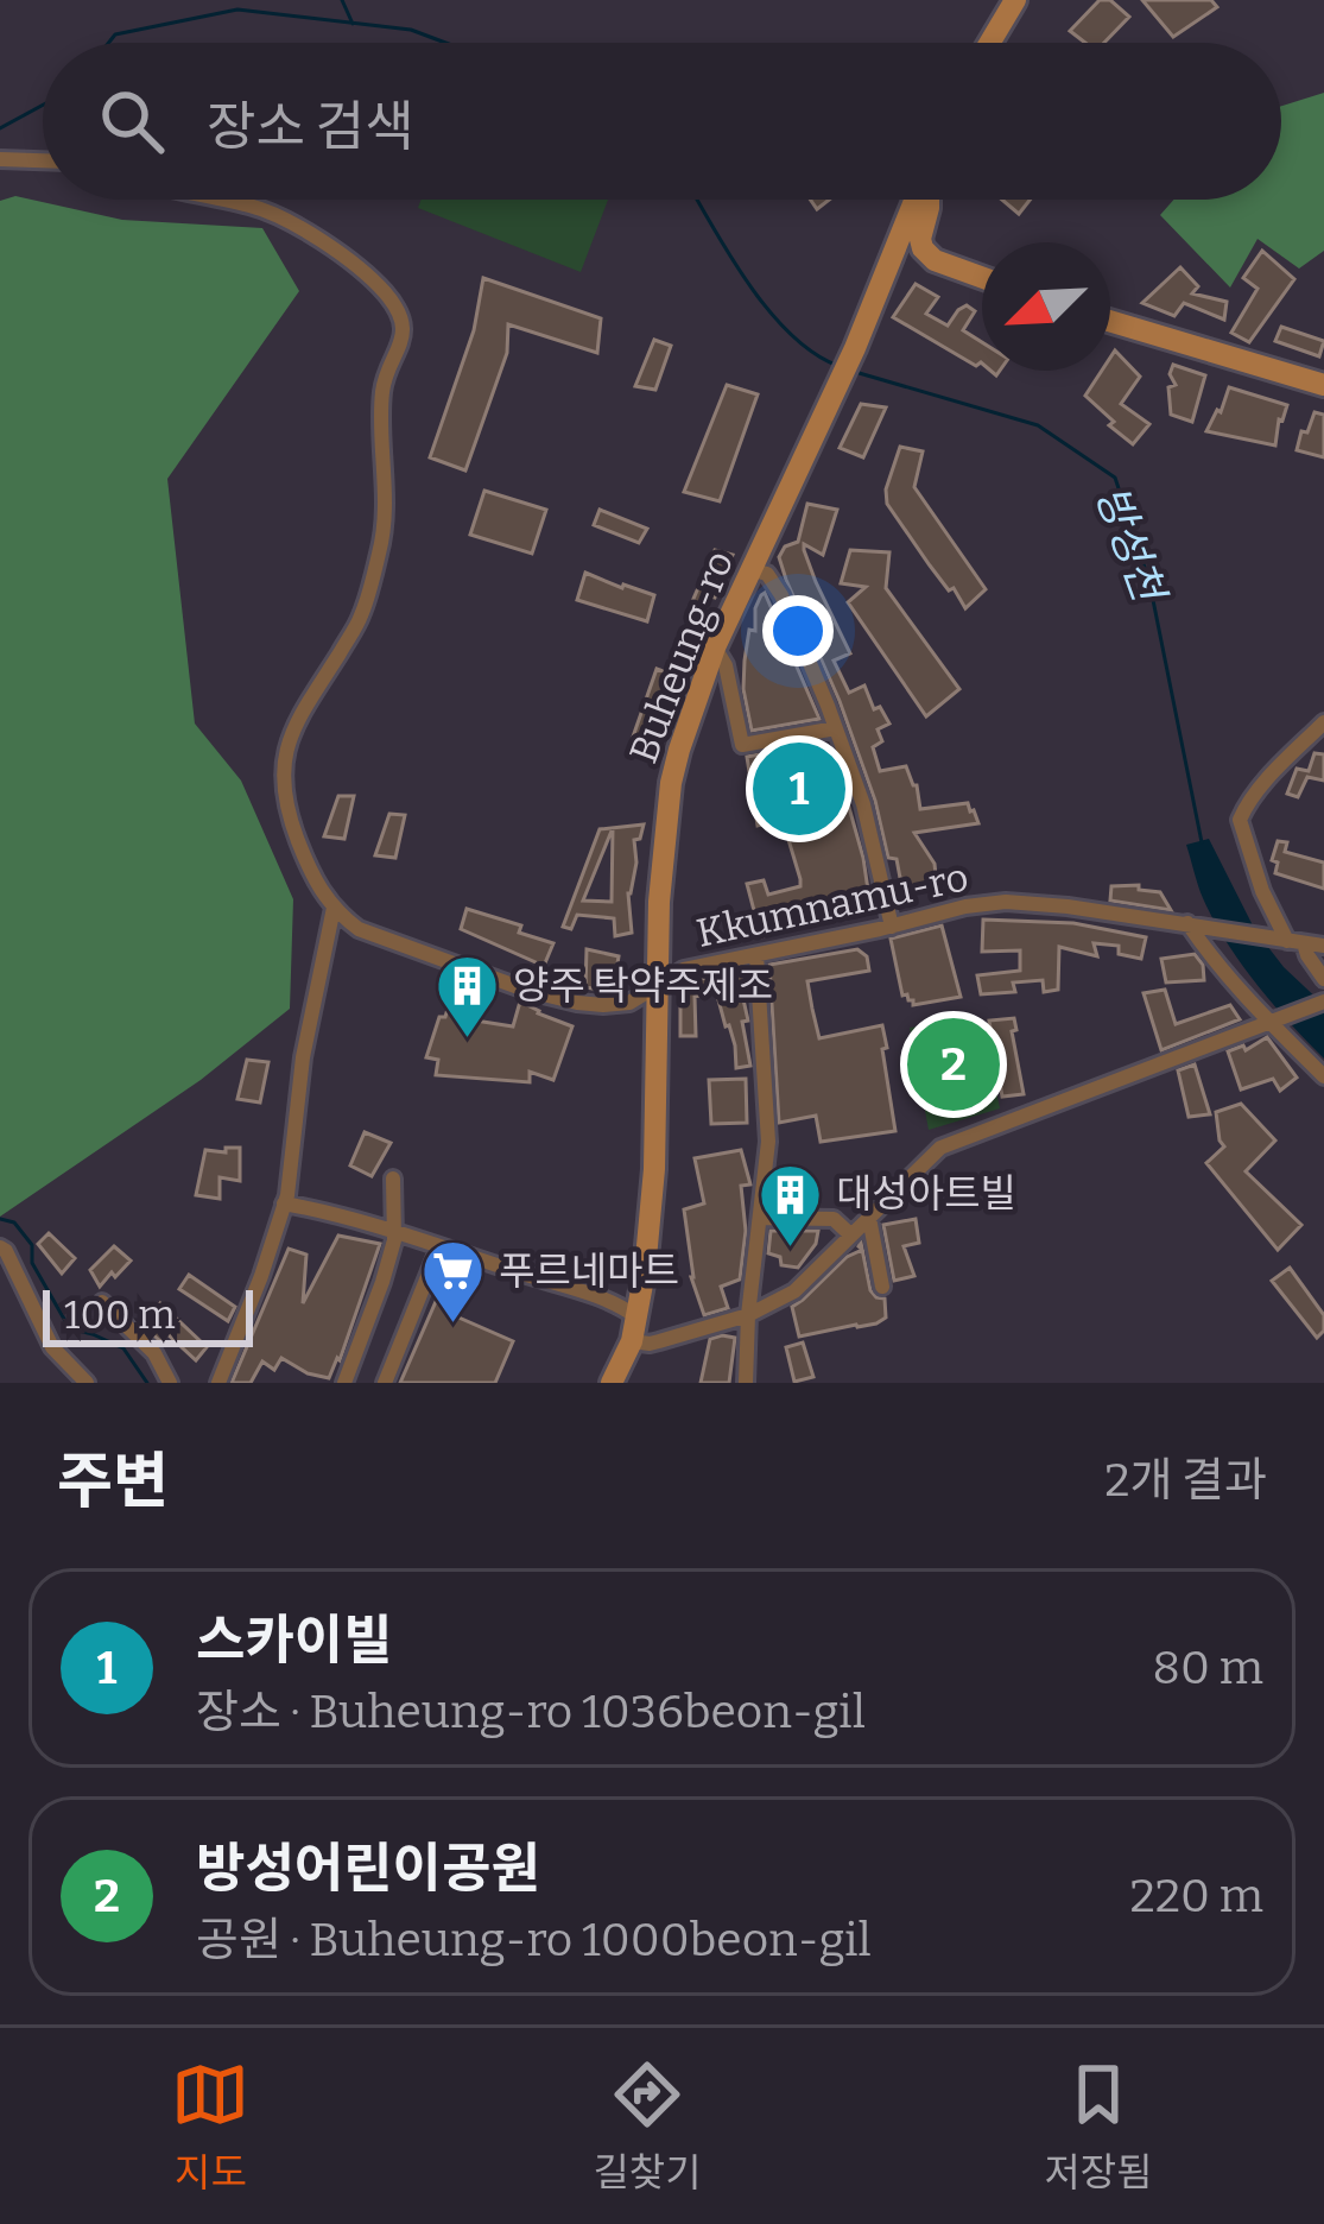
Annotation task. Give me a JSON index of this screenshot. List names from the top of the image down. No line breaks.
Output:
{"streets":{"main road":["Buheung-ro"],"street":["Kkumnamu-ro"]},"crossings":[["Buheung-ro","Kkumnamu-ro"]],"water":["방성천"],"places":{"building":["양주 탁약주제조","대성아트빌"],"supermarket":["푸르네마트"]},"scale_bar":"100 m","north":"bottom left","page":{"search":"장소 검색","pins":["1","2"],"scale":"100 m","heading":["주변","2개 결과"],"list":[{"mark":"1","name":"스카이빌","note":"장소 · Buheung-ro 1036beon-gil","value":"80 m"},{"mark":"2","name":"방성어린이공원","note":"공원 · Buheung-ro 1000beon-gil","value":"220 m"}],"nav":["지도","길찾기","저장됨"]}}
